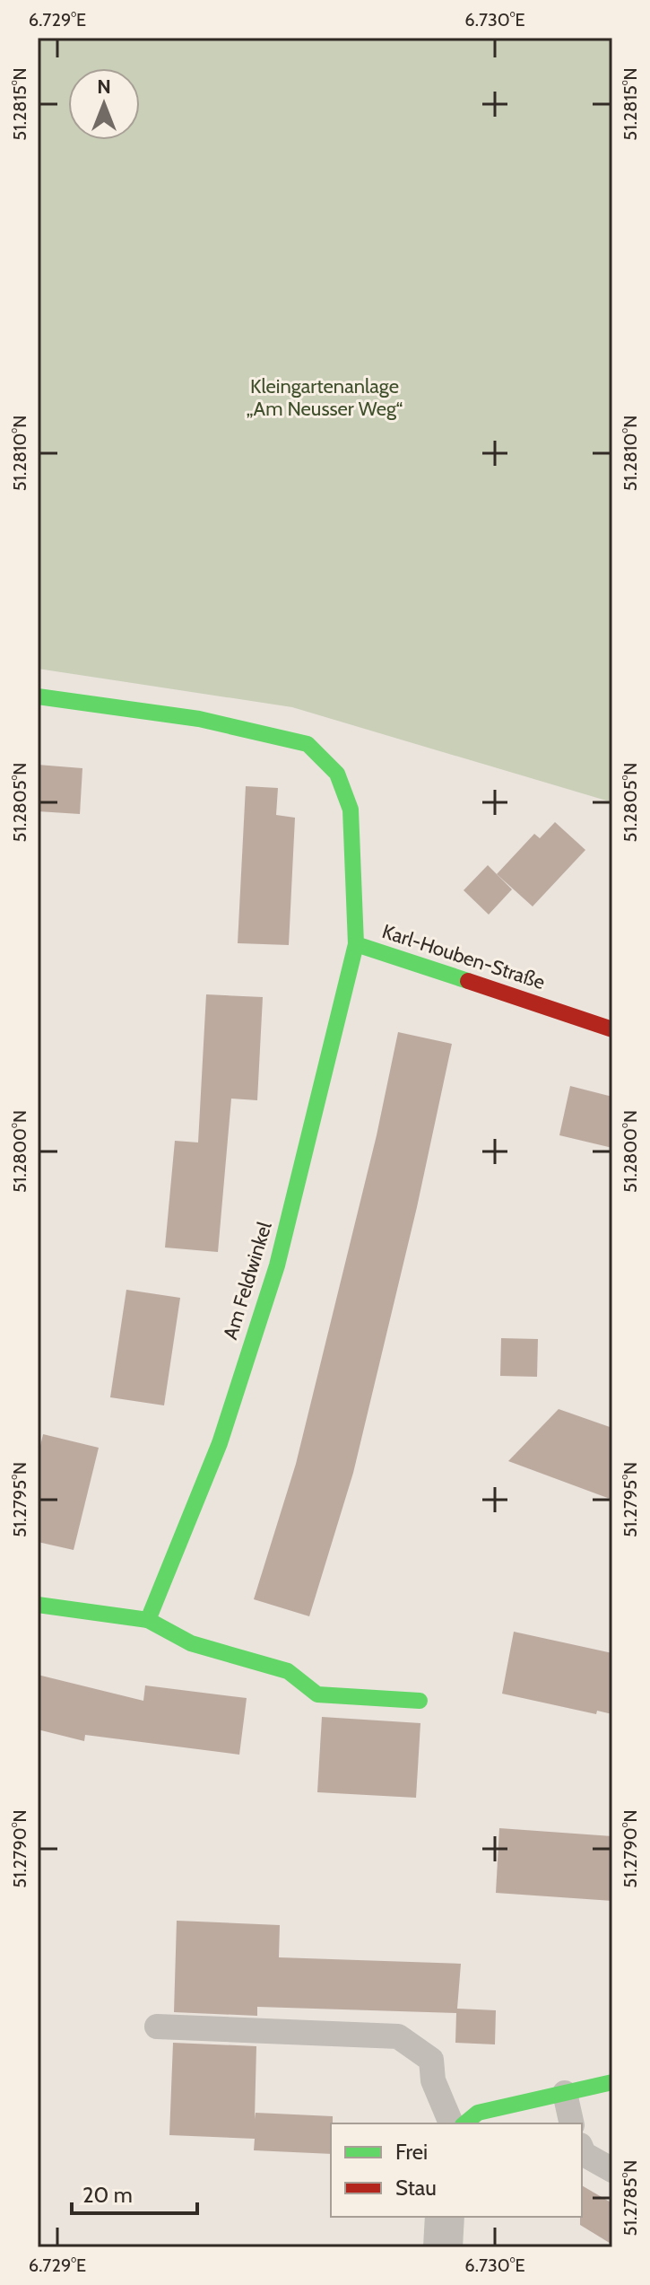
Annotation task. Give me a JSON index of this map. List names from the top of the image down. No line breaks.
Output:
{"streets":{"street":["Karl-Houben-Straße","Am Feldwinkel"]},"crossings":[["Karl-Houben-Straße","Am Feldwinkel"]],"parks":["Kleingartenanlage „Am Neusser Weg“"],"legend":["Frei","Stau"],"scale_bar":"20 m","north":"top","coordinates":["6.729°E","6.730°E","51.2815°N","51.2810°N","51.2805°N","51.2800°N","51.2795°N","51.2790°N","51.2785°N"]}
